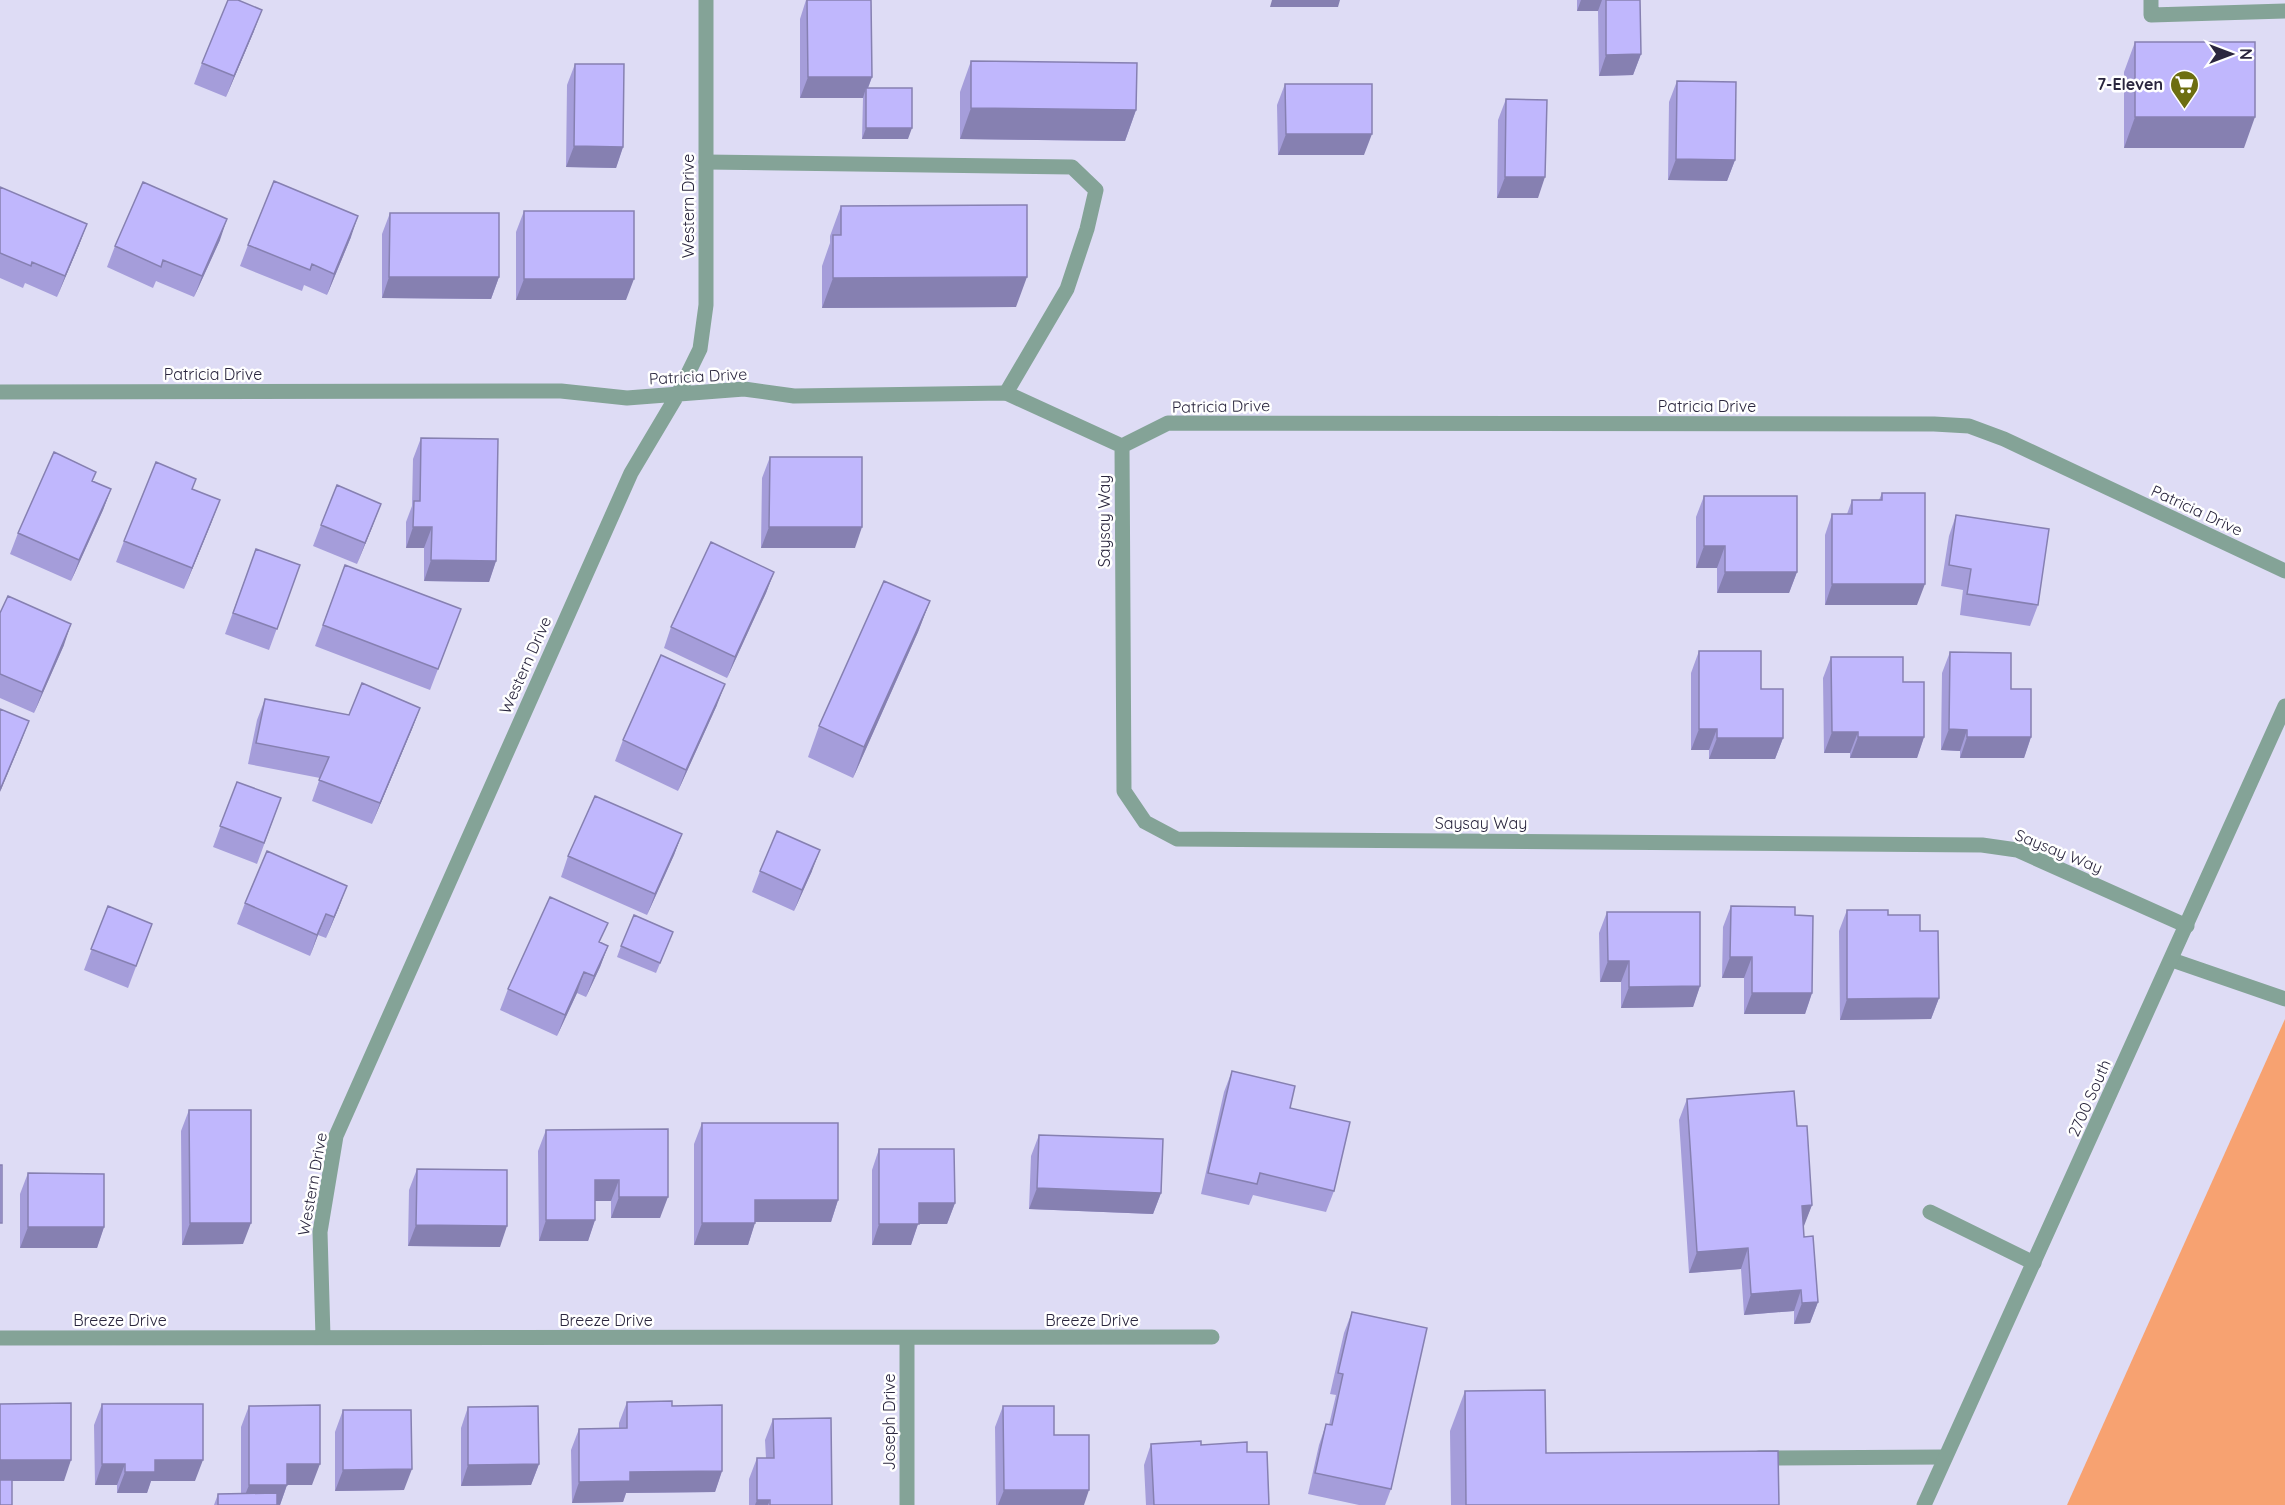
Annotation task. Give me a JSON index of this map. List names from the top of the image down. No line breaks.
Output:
{"streets":{"street":["Western Drive","Patricia Drive","Saysay Way","2700 South","Breeze Drive","Joseph Drive"]},"crossings":[["Western Drive","Patricia Drive"],["Western Drive","Breeze Drive"],["Patricia Drive","Saysay Way"],["Saysay Way","2700 South"],["Breeze Drive","Joseph Drive"]],"places":{"supermarket":["7-Eleven"]},"north":"right"}
